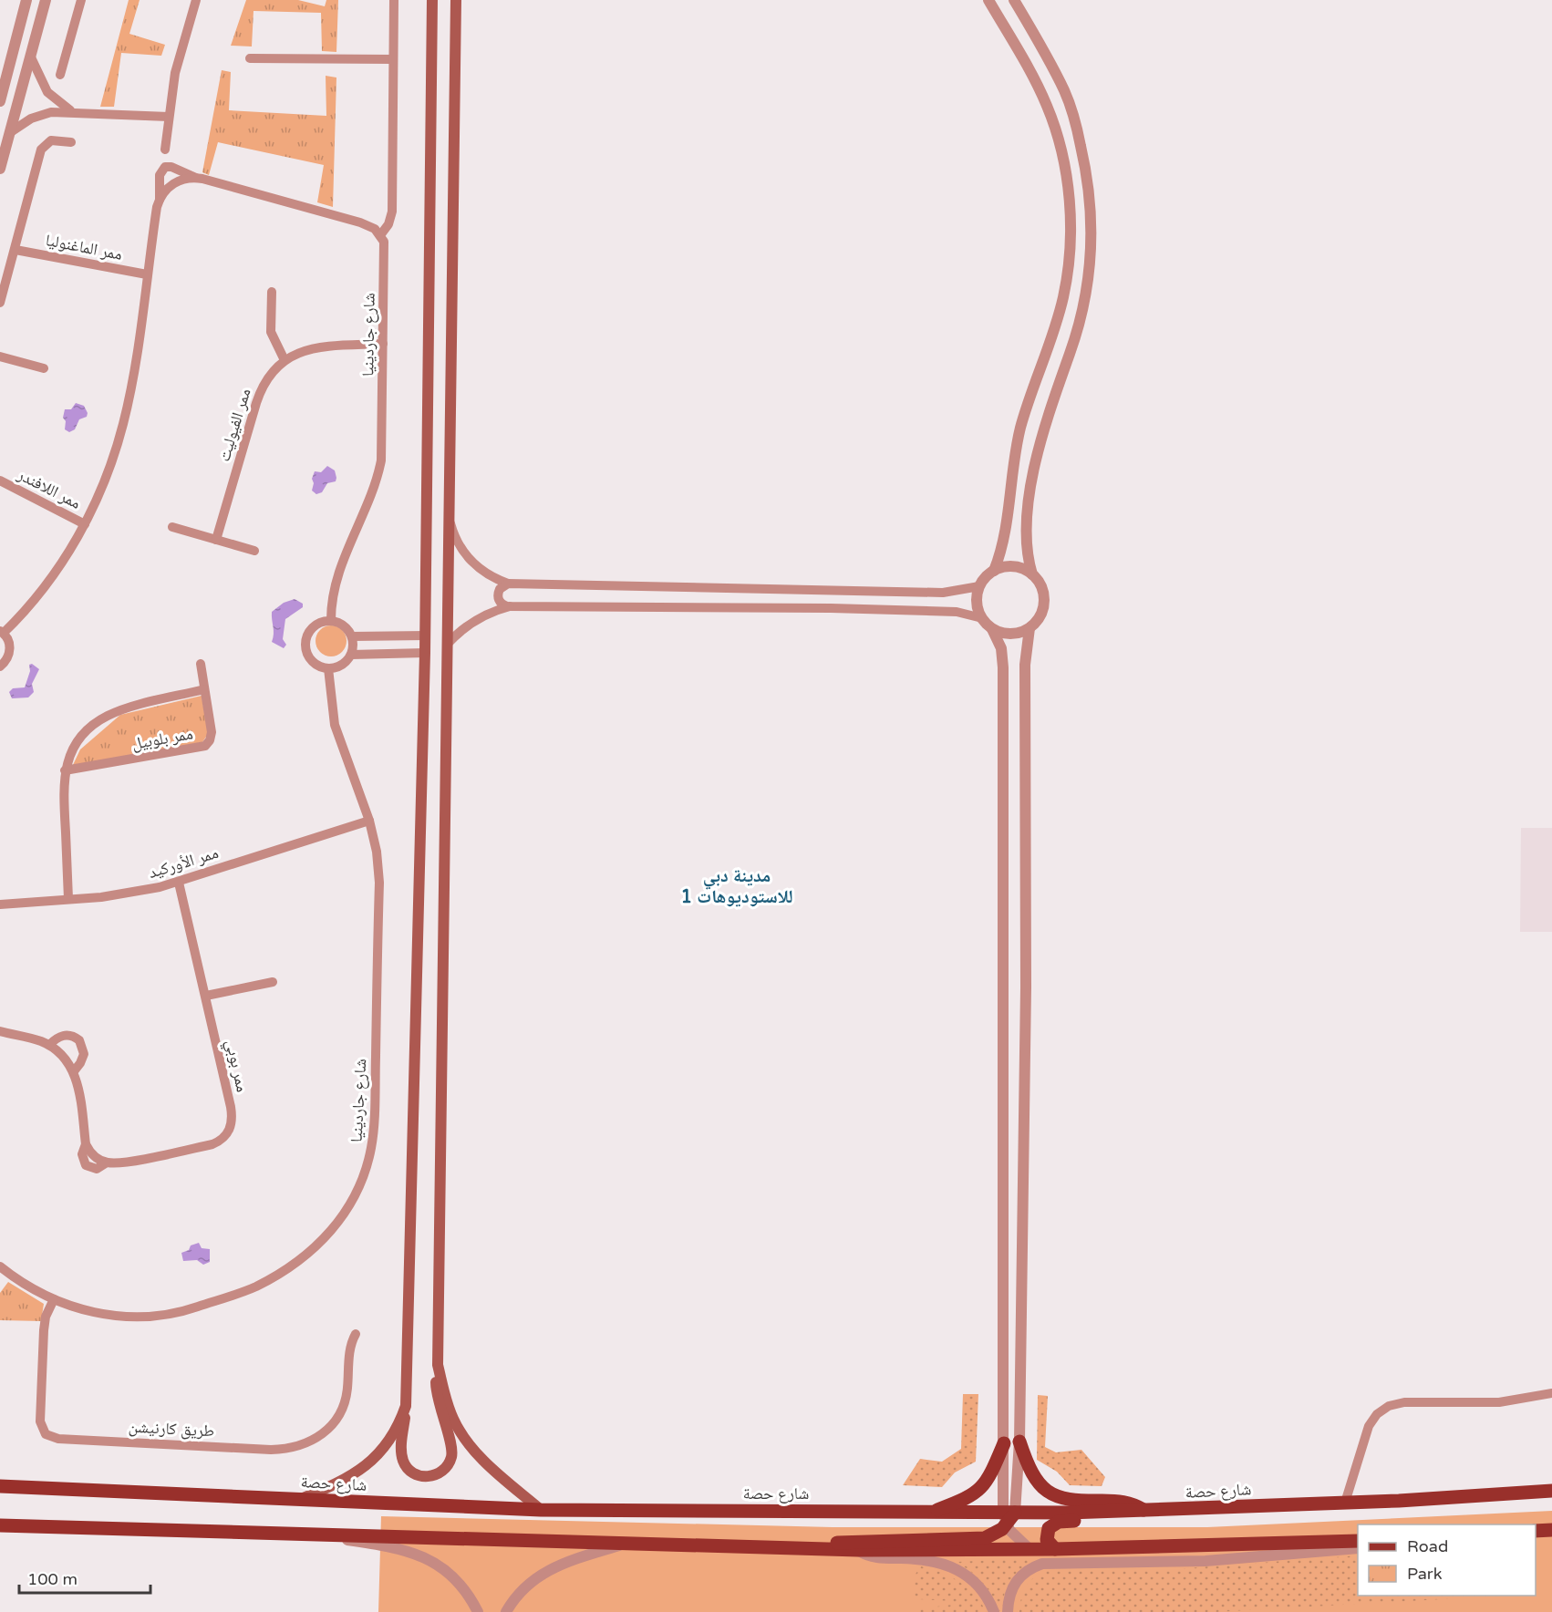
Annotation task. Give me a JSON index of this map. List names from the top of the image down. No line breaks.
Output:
{"streets":{"main road":["شارع حصة"],"street":["ممر الماغنوليا","شارع جاردينيا","ممر الفيوليت","ممر اللافندر","ممر بلوبيل","ممر الأوركيد","ممر بوبي","طريق كارنيشن"]},"crossings":[["شارع جاردينيا","ممر الفيوليت"],["شارع جاردينيا","ممر الأوركيد"],["شارع جاردينيا","طريق كارنيشن"],["ممر الأوركيد","ممر بوبي"]],"districts":["مدينة دبي للاستوديوهات 1"],"legend":["Road","Park"],"scale_bar":"100 m"}
